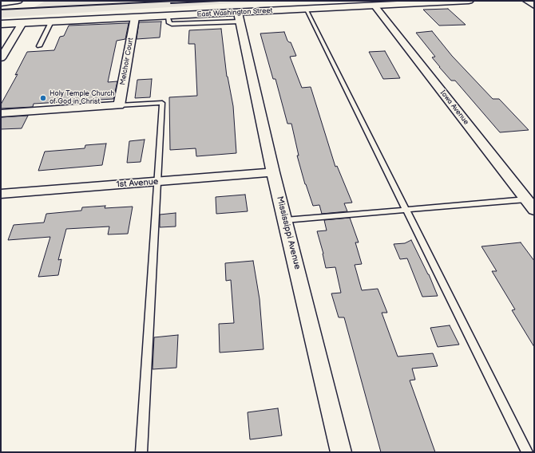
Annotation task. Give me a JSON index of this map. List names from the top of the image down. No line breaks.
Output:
{"streets":{"street":["East Washington Street","Melchoir Court","Iowa Avenue","1st Avenue","Mississippi Avenue"]},"crossings":[["East Washington Street","Melchoir Court"],["East Washington Street","Iowa Avenue"],["East Washington Street","Mississippi Avenue"],["1st Avenue","Mississippi Avenue"]],"places":["Holy Temple Church of God in Christ"]}
